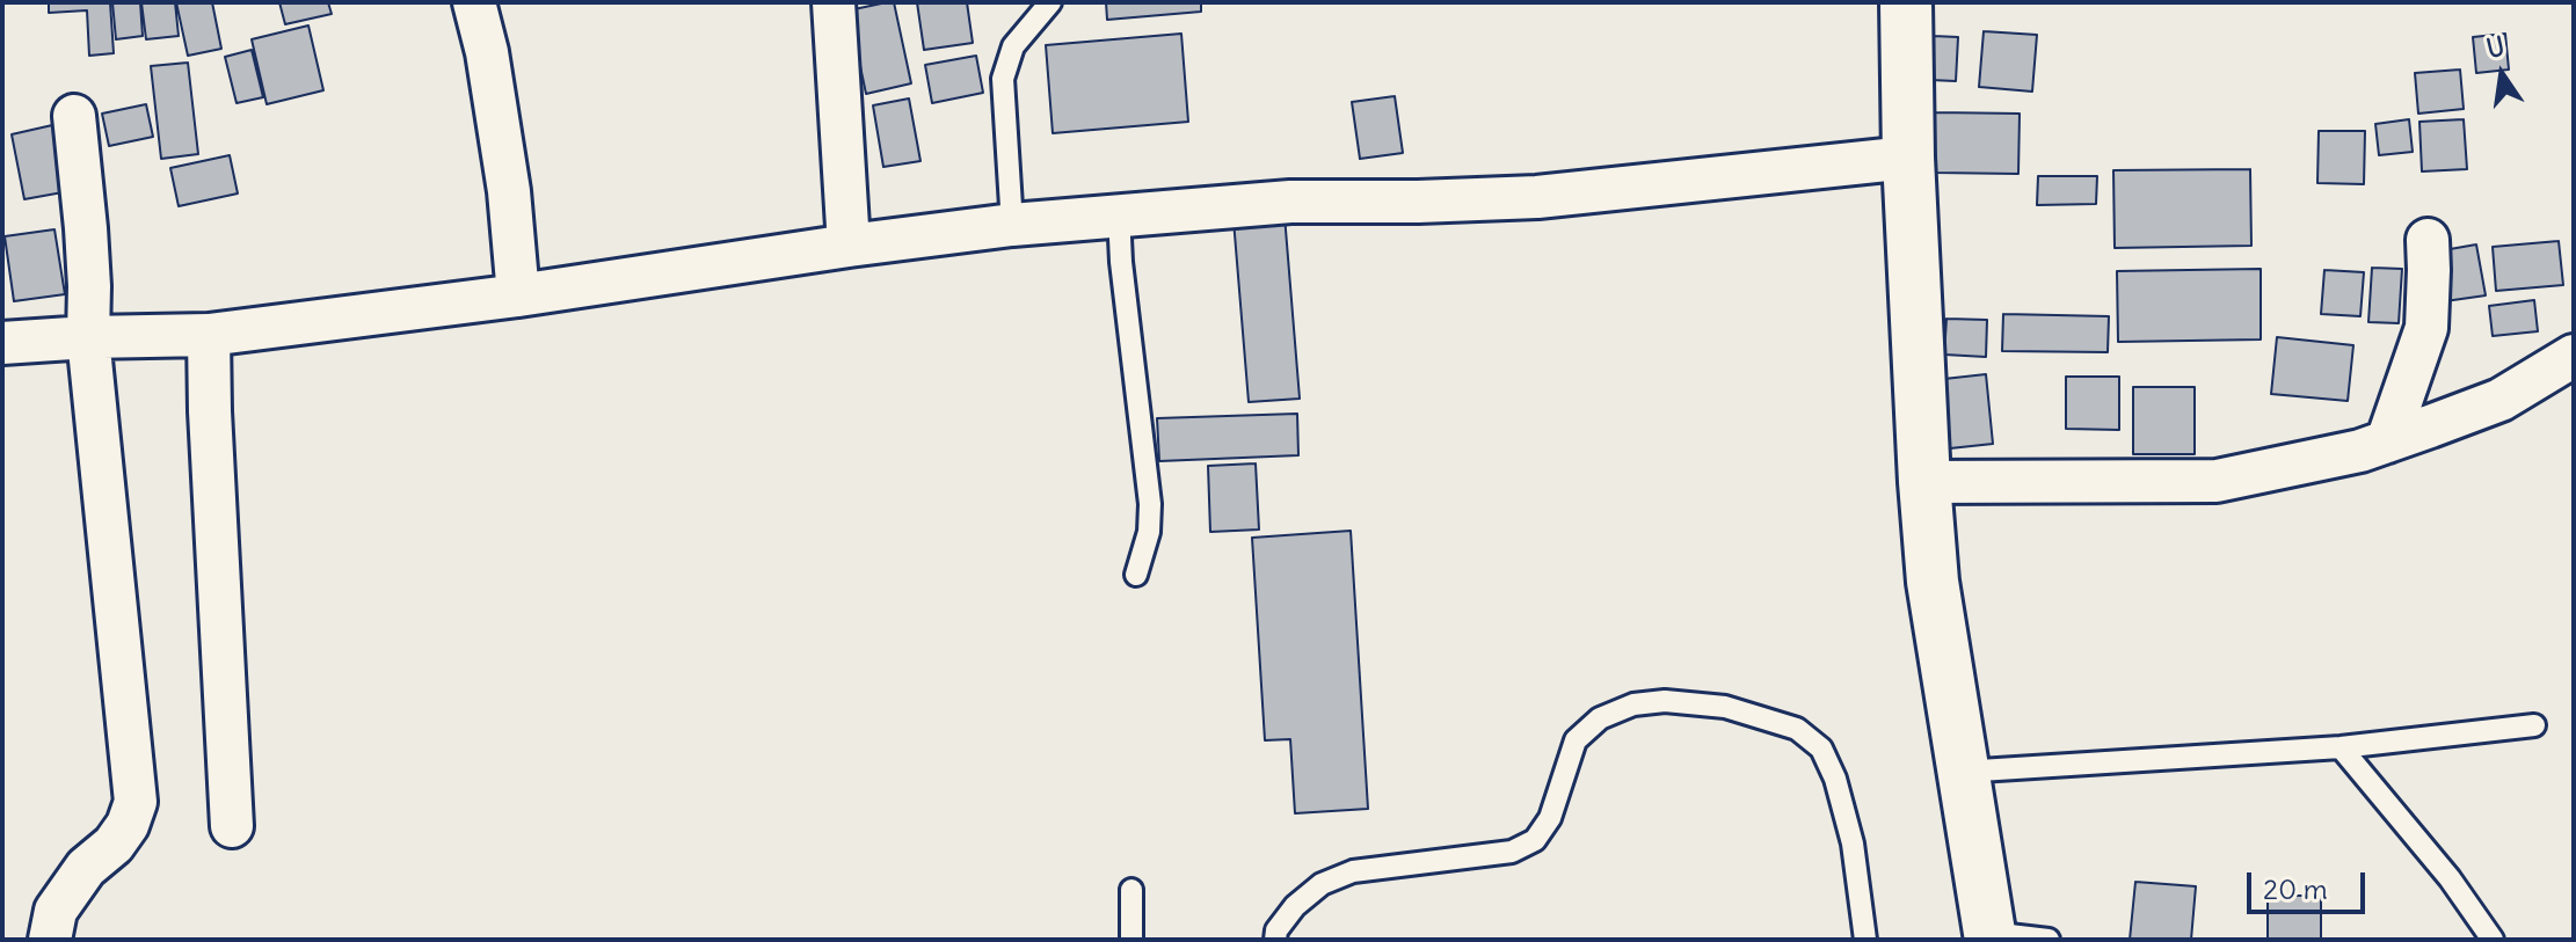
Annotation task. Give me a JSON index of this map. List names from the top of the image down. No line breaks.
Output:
{"scale_bar":"20 m","north":"top"}
